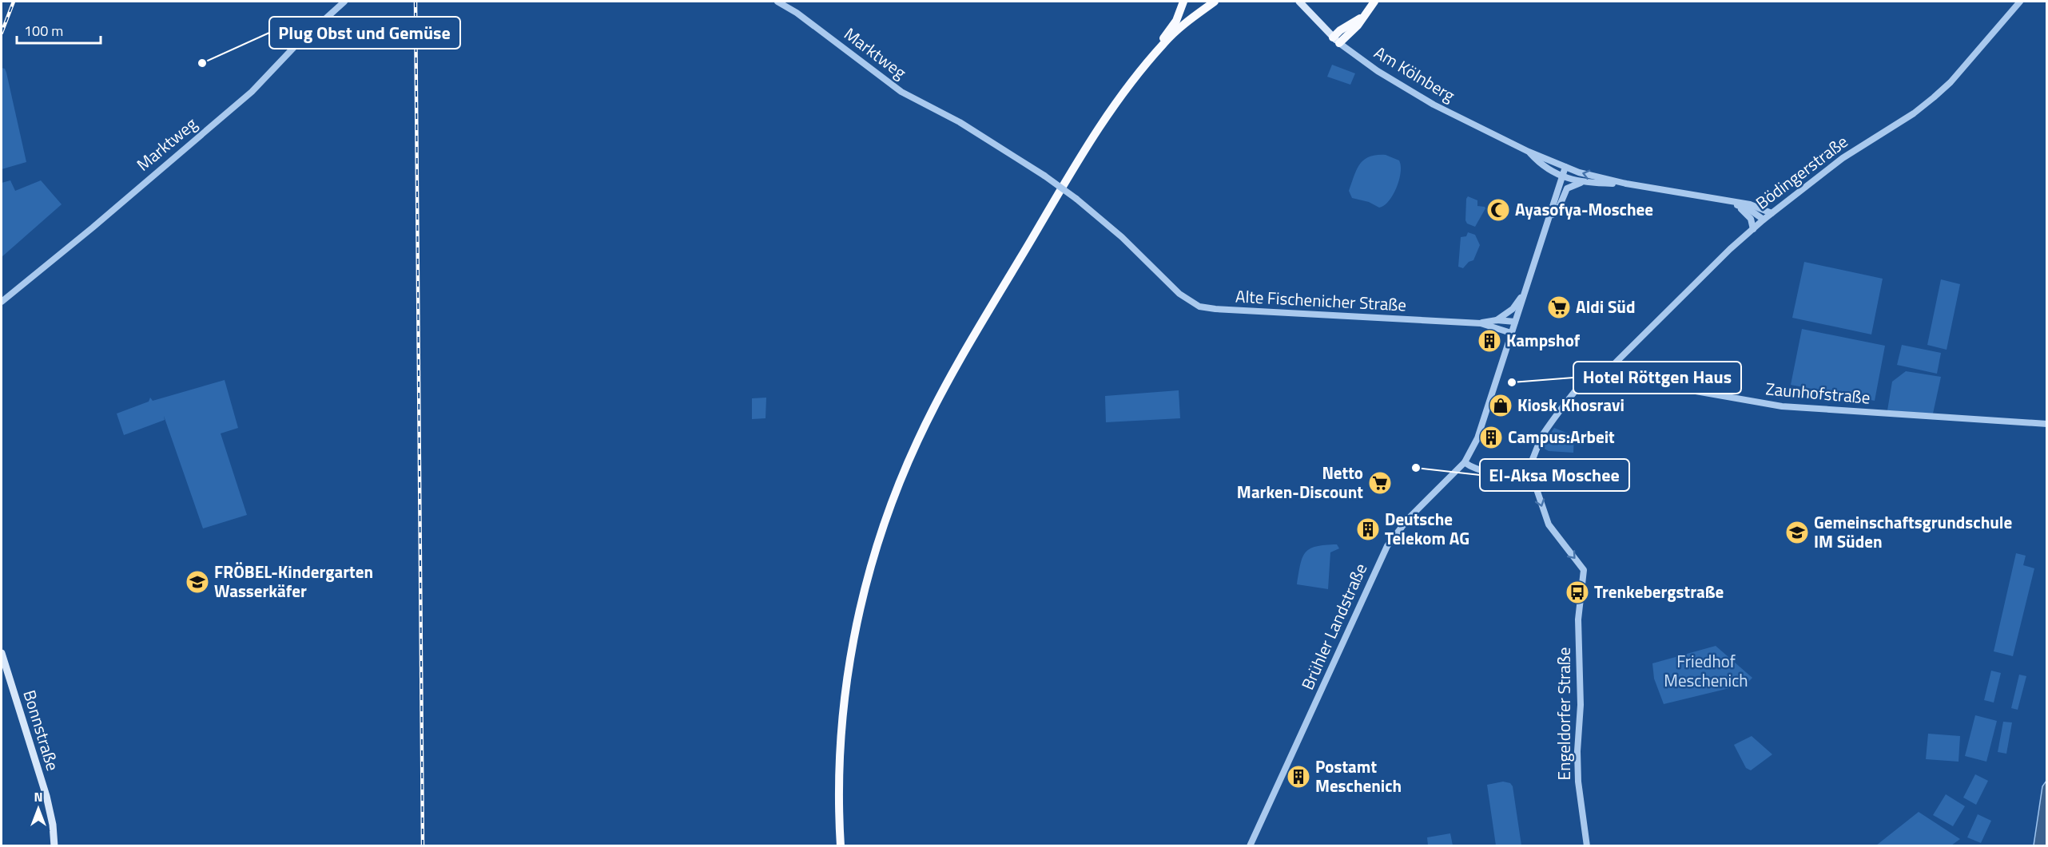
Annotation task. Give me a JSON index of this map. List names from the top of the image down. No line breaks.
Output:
{"streets":{"main road":["Am Kölnberg","Bonnstraße"],"street":["Marktweg","Bödingerstraße","Alte Fischenicher Straße","Zaunhofstraße","Brühler Landstraße","Engeldorfer Straße"]},"crossings":[["Marktweg","Alte Fischenicher Straße"],["Am Kölnberg","Bödingerstraße"],["Am Kölnberg","Brühler Landstraße"],["Bödingerstraße","Zaunhofstraße"],["Zaunhofstraße","Engeldorfer Straße"]],"one_way":["Engeldorfer Straße"],"parks":["Friedhof Meschenich"],"places":{"other":["Plug Obst und Gemüse","Hotel Röttgen Haus","El-Aksa Moschee"],"mosque":["Ayasofya-Moschee"],"supermarket":["Aldi Süd","Netto Marken-Discount"],"building":["Kampshof","Campus:Arbeit","Deutsche Telekom AG","Postamt Meschenich"],"shop":["Kiosk Khosravi"],"school or university":["Gemeinschaftsgrundschule IM Süden","FRÖBEL-Kindergarten Wasserkäfer"],"bus stop":["Trenkebergstraße"]},"scale_bar":"100 m","north":"top"}
